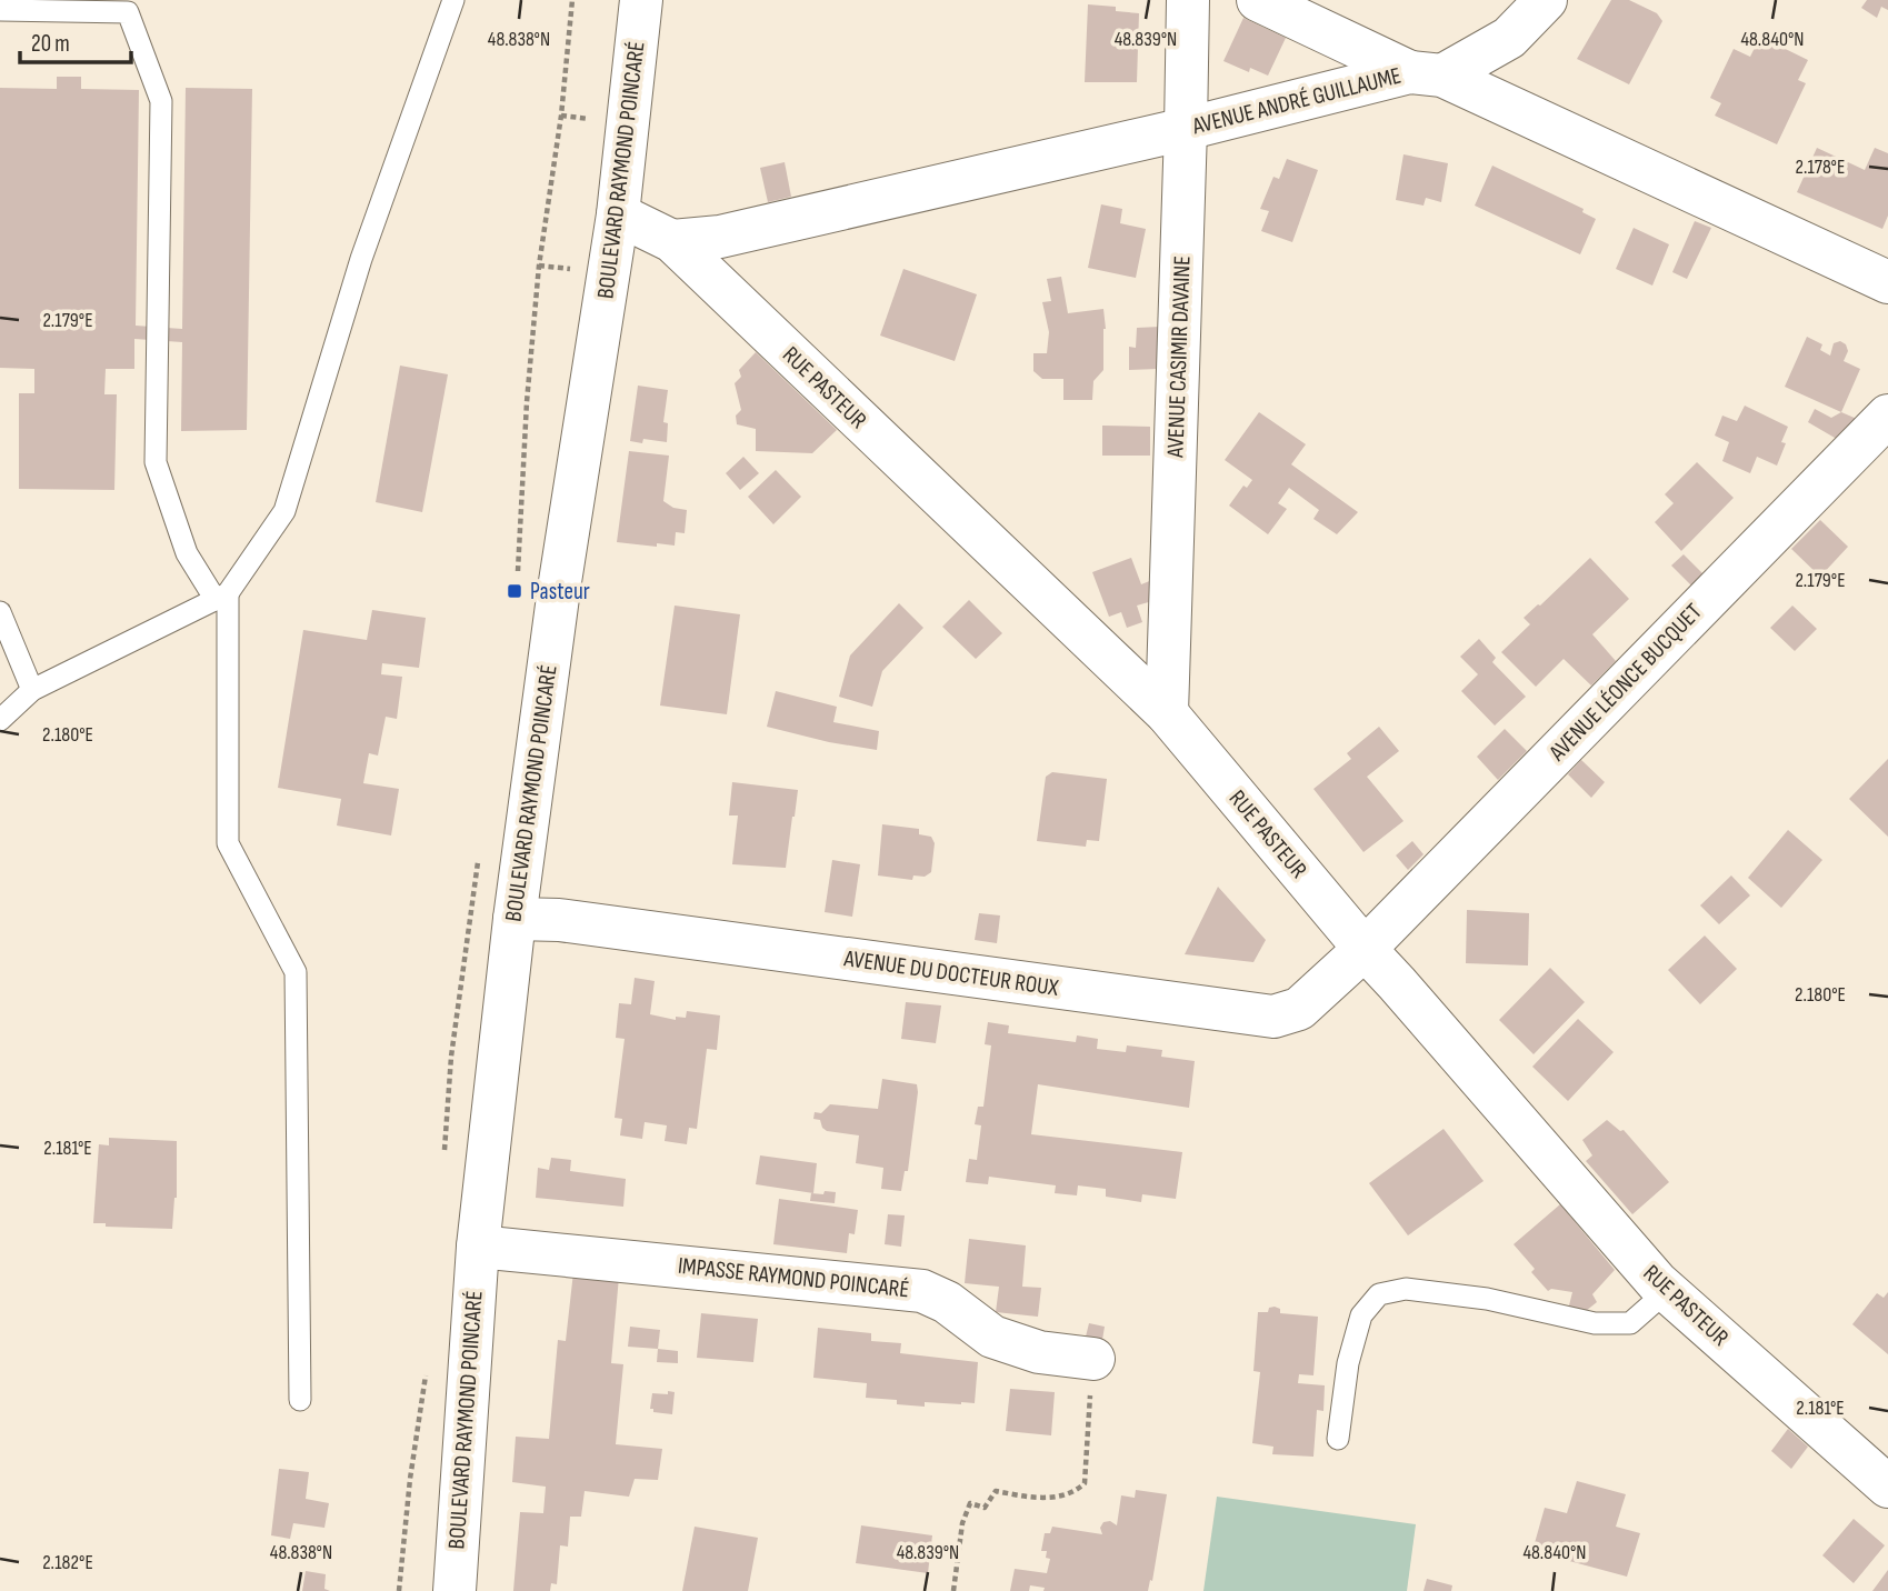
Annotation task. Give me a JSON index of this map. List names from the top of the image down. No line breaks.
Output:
{"streets":{"street":["AVENUE ANDRÉ GUILLAUME","BOULEVARD RAYMOND POINCARÉ","AVENUE CASIMIR DAVAINE","RUE PASTEUR","AVENUE LÉONCE BUCQUET","AVENUE DU DOCTEUR ROUX","IMPASSE RAYMOND POINCARÉ"]},"crossings":[["AVENUE ANDRÉ GUILLAUME","AVENUE CASIMIR DAVAINE"],["AVENUE ANDRÉ GUILLAUME","RUE PASTEUR"],["BOULEVARD RAYMOND POINCARÉ","RUE PASTEUR"],["BOULEVARD RAYMOND POINCARÉ","AVENUE DU DOCTEUR ROUX"],["BOULEVARD RAYMOND POINCARÉ","IMPASSE RAYMOND POINCARÉ"],["AVENUE CASIMIR DAVAINE","RUE PASTEUR"],["RUE PASTEUR","AVENUE LÉONCE BUCQUET"],["RUE PASTEUR","AVENUE DU DOCTEUR ROUX"],["AVENUE LÉONCE BUCQUET","AVENUE DU DOCTEUR ROUX"]],"places":{"transit":["Pasteur"]},"scale_bar":"20 m","coordinates":["48.838°N","48.839°N","48.840°N","2.178°E","2.179°E","2.180°E","2.181°E","2.182°E"]}
